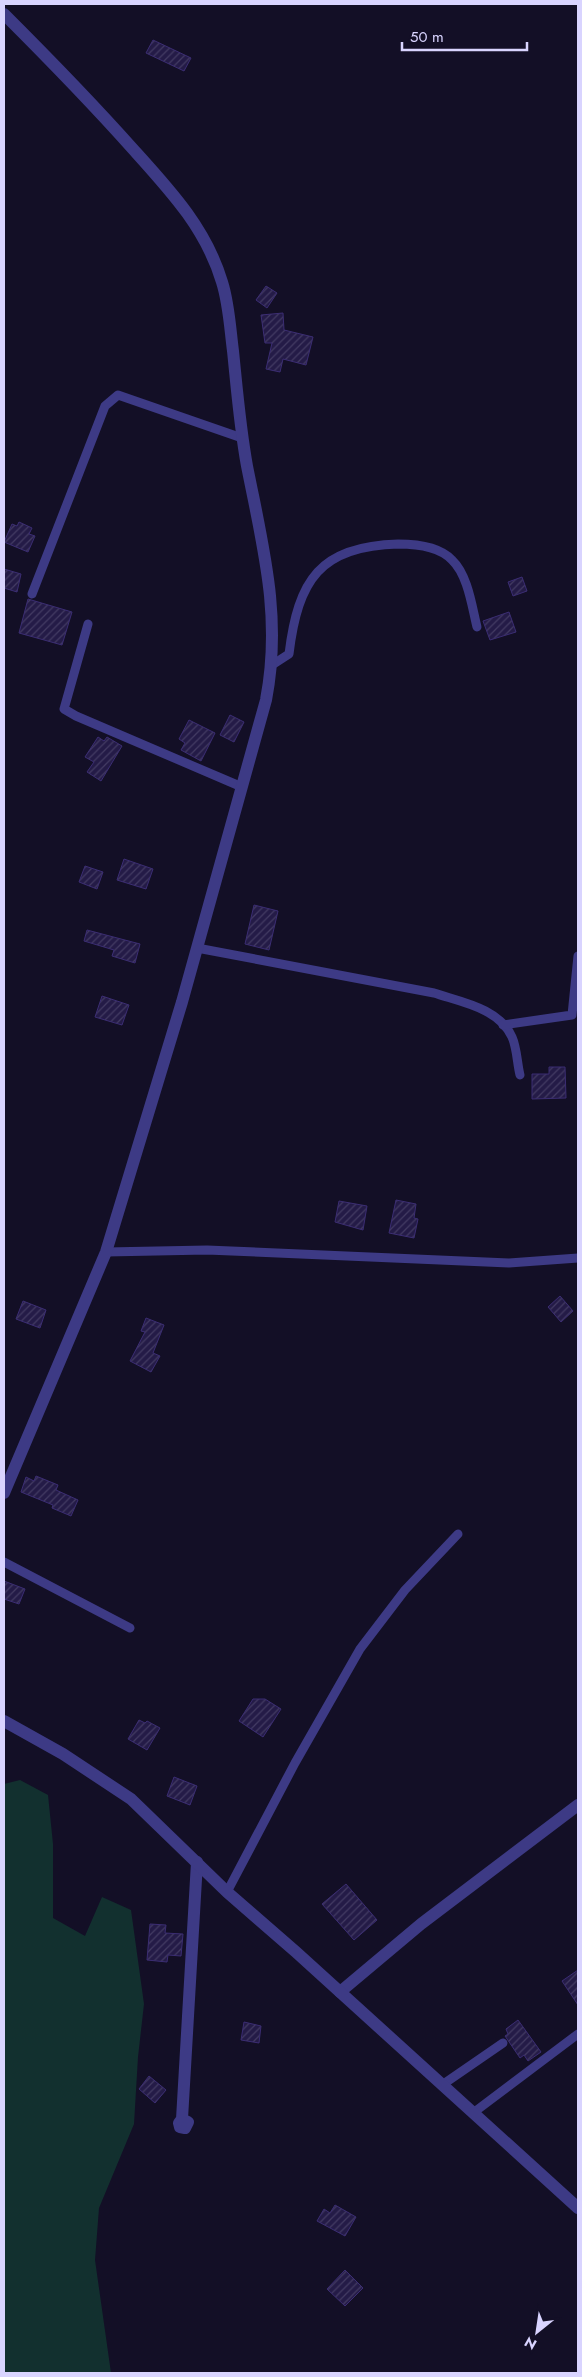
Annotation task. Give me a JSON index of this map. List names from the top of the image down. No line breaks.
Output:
{"scale_bar":"50 m","north":"bottom left"}
